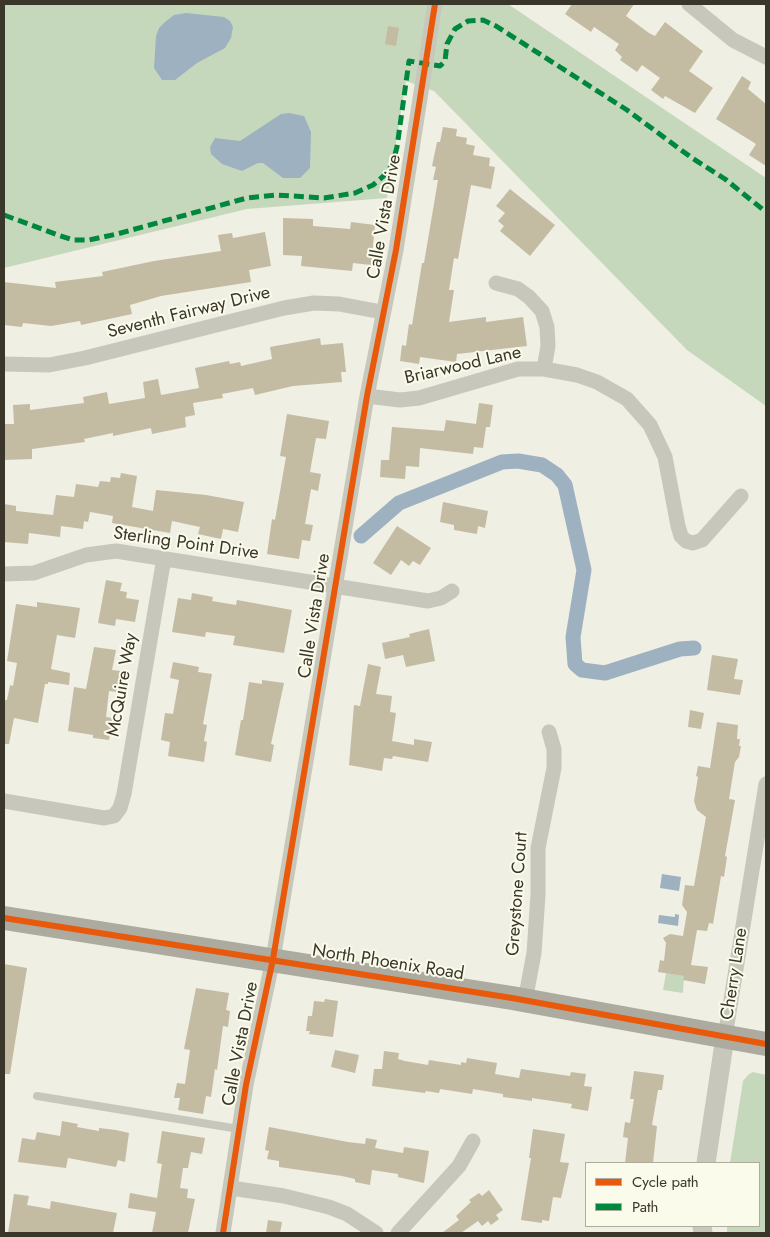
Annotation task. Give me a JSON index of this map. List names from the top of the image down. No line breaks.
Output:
{"streets":{"main road":["North Phoenix Road"],"street":["Calle Vista Drive","Seventh Fairway Drive","Briarwood Lane","Sterling Point Drive","McQuire Way","Greystone Court","Cherry Lane"]},"crossings":[["Calle Vista Drive","Seventh Fairway Drive"],["Calle Vista Drive","Briarwood Lane"],["Calle Vista Drive","Sterling Point Drive"],["Calle Vista Drive","North Phoenix Road"],["Sterling Point Drive","McQuire Way"],["Greystone Court","North Phoenix Road"],["North Phoenix Road","Cherry Lane"]],"legend":["Cycle path","Path"]}
